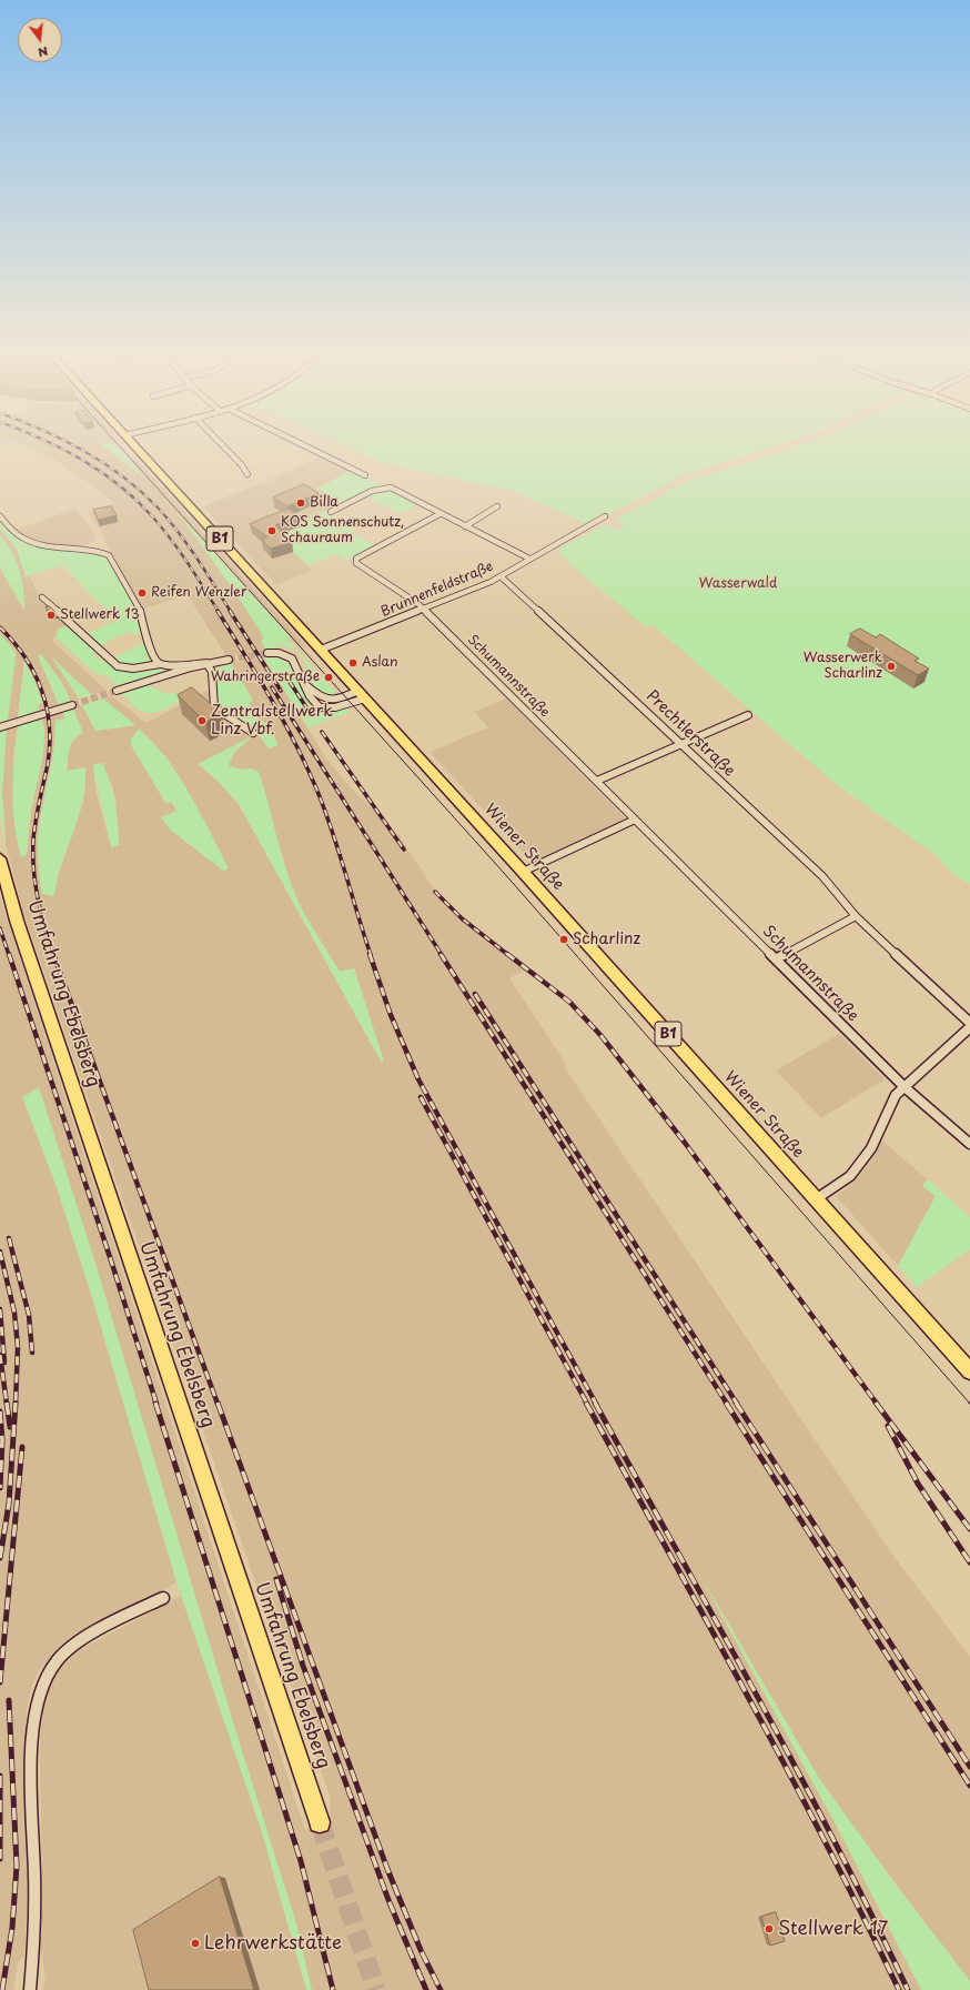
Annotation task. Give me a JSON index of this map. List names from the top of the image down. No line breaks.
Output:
{"streets":{"main road":["B1","Wiener Straße","Umfahrung Ebelsberg"],"street":["Brunnenfeldstraße","Schumannstraße","Prechtlerstraße"]},"crossings":[["Brunnenfeldstraße","Schumannstraße"],["Brunnenfeldstraße","Prechtlerstraße"],["Brunnenfeldstraße","Wiener Straße"]],"parks":["Wasserwald"],"places":["Billa","KOS Sonnenschutz, Schauraum","Reifen Wenzler","Stellwerk 13","Aslan","Wasserwerk Scharlinz","Wahringerstraße","Zentralstellwerk Linz Vbf.","Scharlinz","Stellwerk 17","Lehrwerkstätte"],"north":"bottom"}
